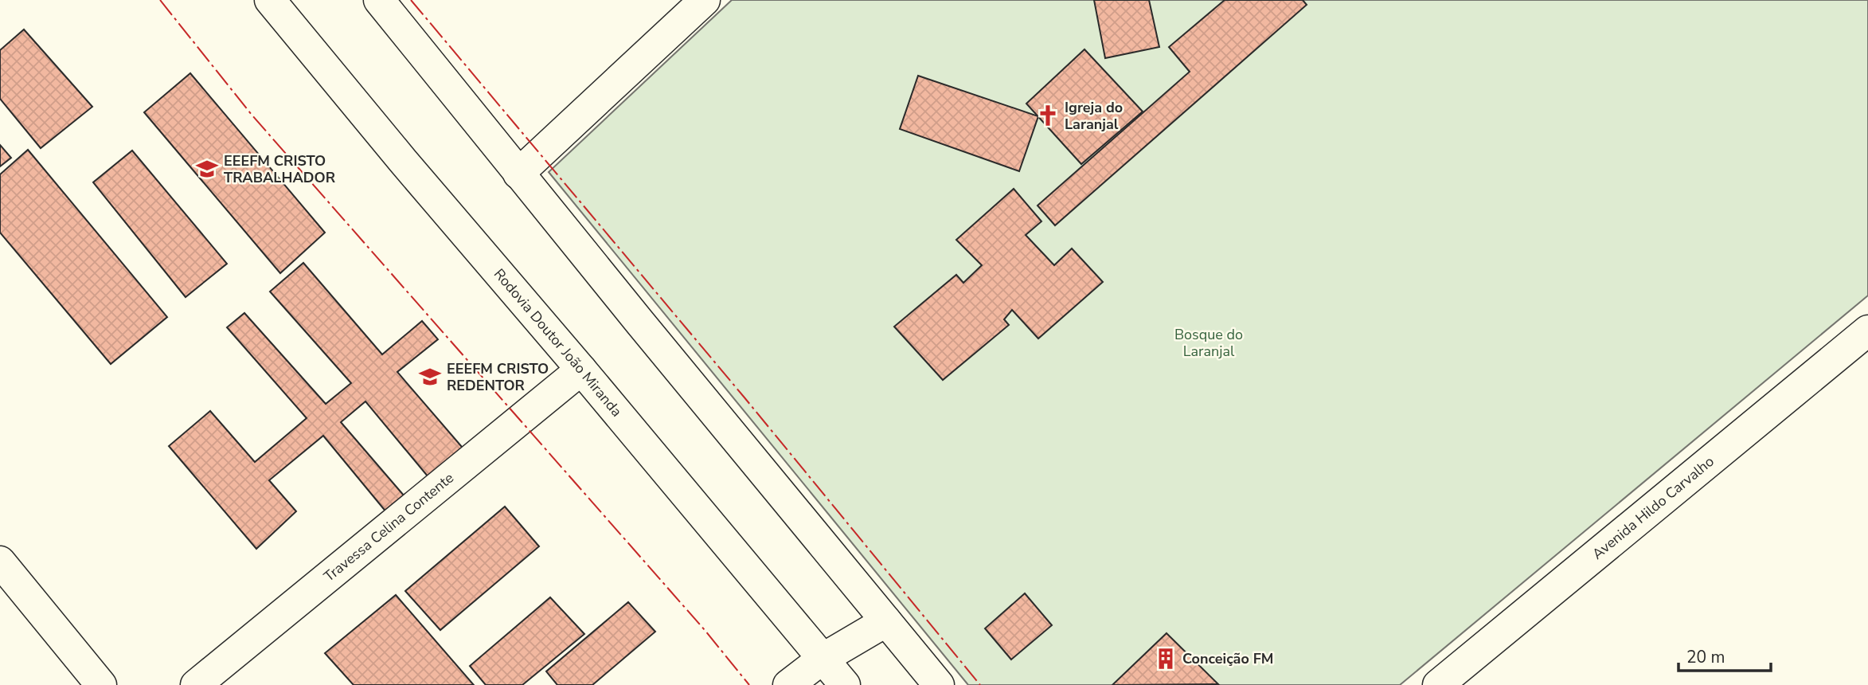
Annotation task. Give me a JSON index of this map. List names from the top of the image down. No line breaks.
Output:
{"streets":{"main road":["Rodovia Doutor João Miranda","Avenida Hildo Carvalho","Travessa Celina Contente"]},"crossings":[["Rodovia Doutor João Miranda","Travessa Celina Contente"]],"parks":["Bosque do Laranjal"],"places":{"church":["Igreja do Laranjal"],"school or university":["EEEFM CRISTO TRABALHADOR","EEEFM CRISTO REDENTOR"],"building":["Conceição FM"]},"scale_bar":"20 m"}
